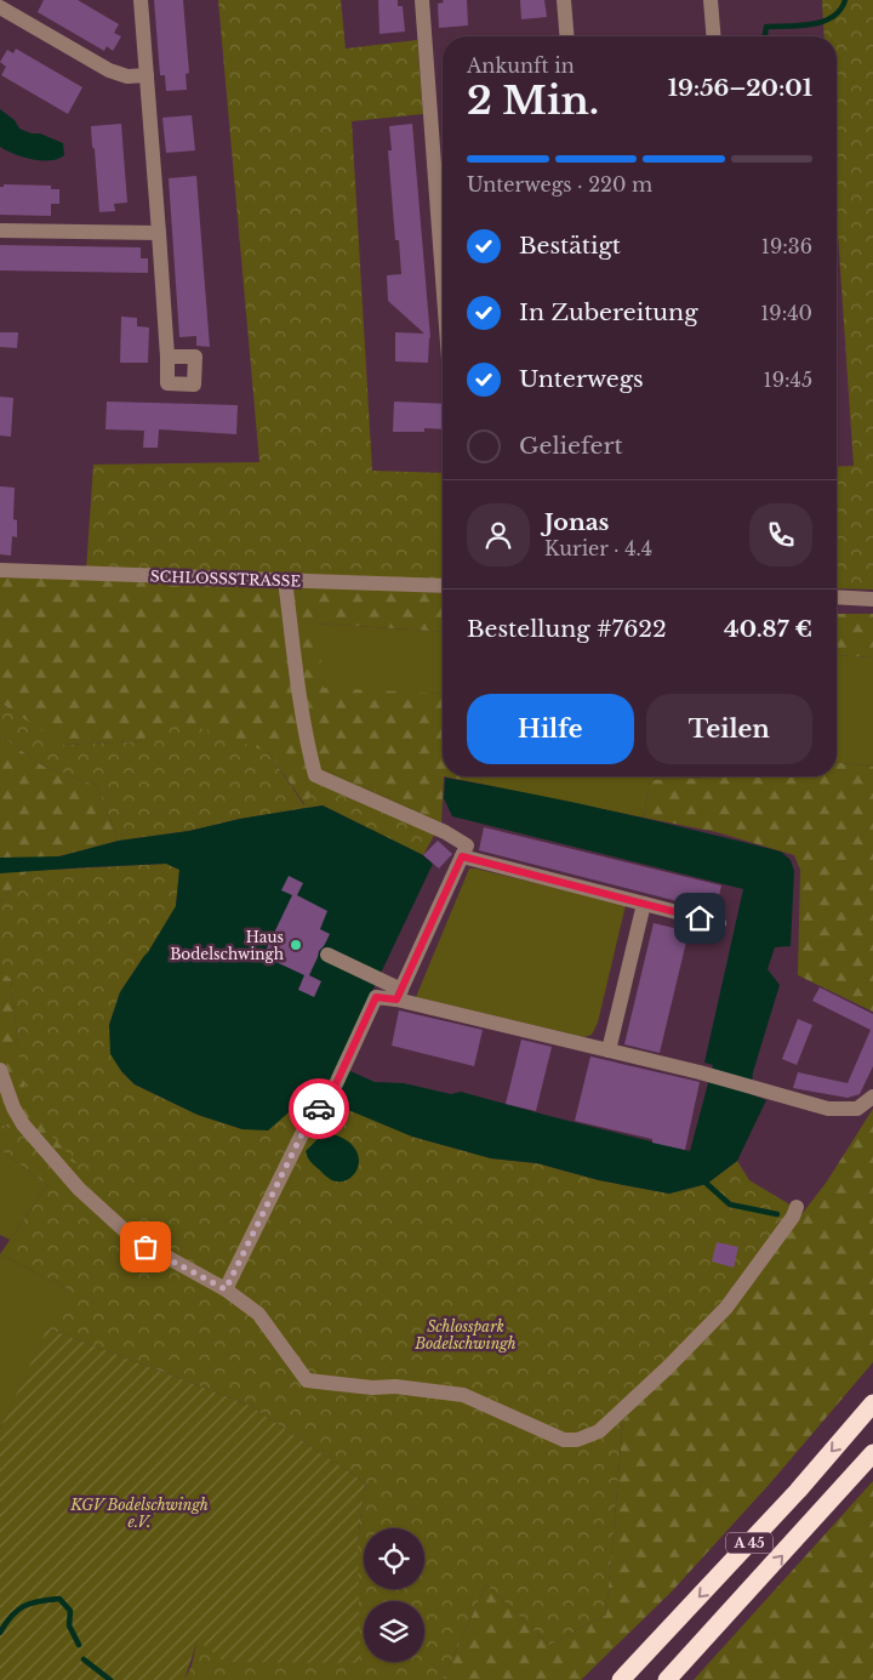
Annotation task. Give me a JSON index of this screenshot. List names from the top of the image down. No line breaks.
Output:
{"streets":{"highway":["A 45"],"street":["SCHLOSSSTRASSE"]},"parks":["Schlosspark Bodelschwingh","KGV Bodelschwingh e.V."],"places":["Haus Bodelschwingh"],"page":{"heading":["2 Min.","Ankunft in","19:56–20:01"],"panel":["Jonas","Kurier · 4.4","Bestellung #7622","40.87 €"],"bar":"Unterwegs · 220 m","list":[["Bestätigt","19:36"],["In Zubereitung","19:40"],["Unterwegs","19:45"],"Geliefert"],"buttons":["Hilfe","Teilen"]}}
